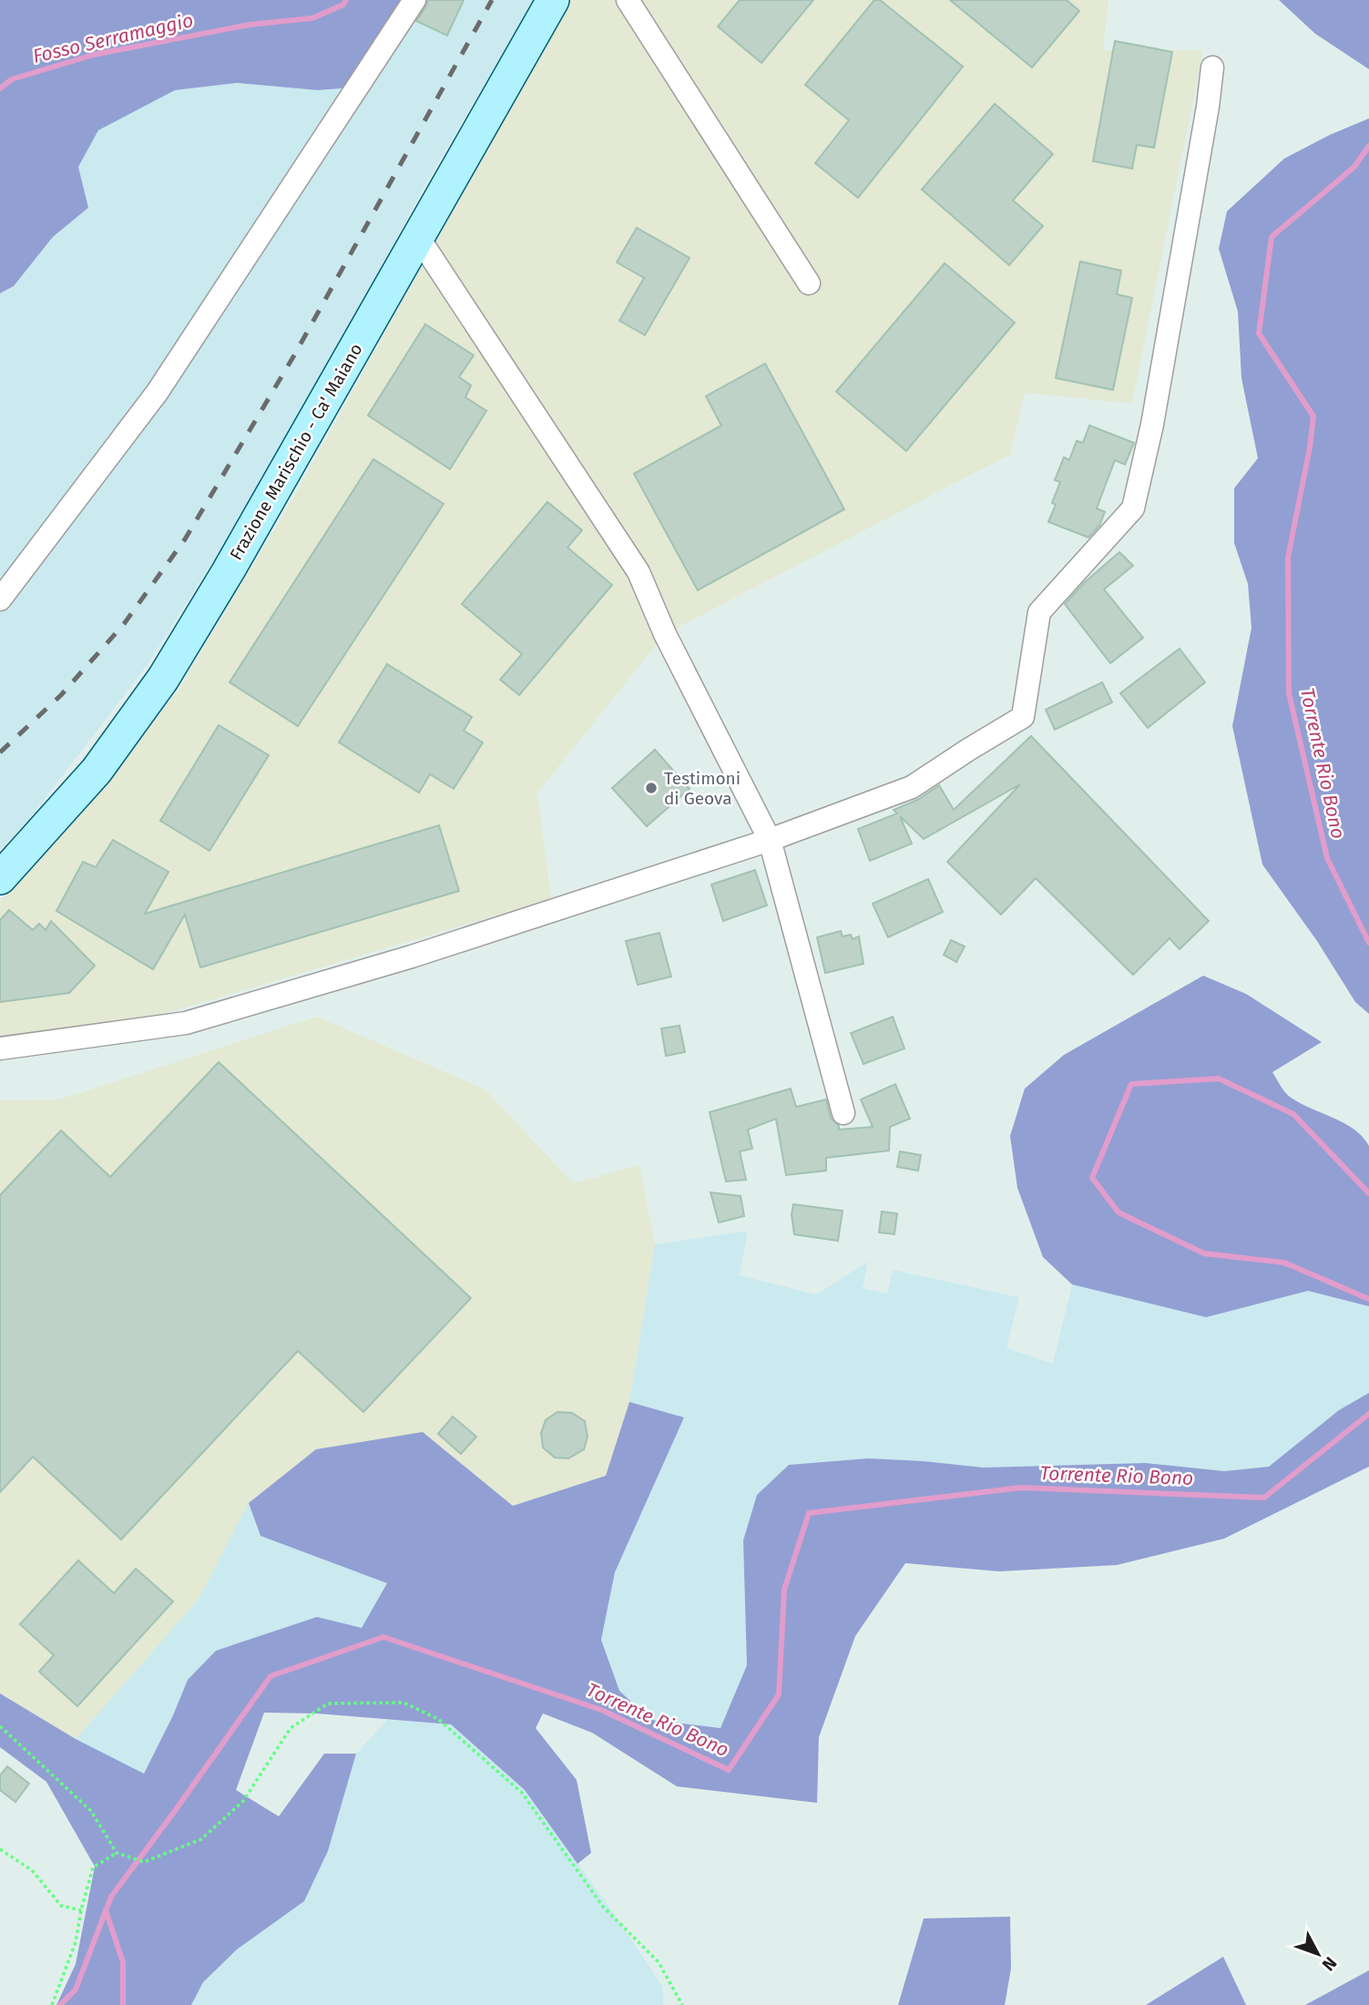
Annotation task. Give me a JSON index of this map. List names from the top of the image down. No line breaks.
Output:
{"streets":{"main road":["Frazione Marischio - Ca' Maiano"]},"water":["Fosso Serramaggio","Torrente Rio Bono"],"places":["Testimoni di Geova"],"north":"bottom right"}
